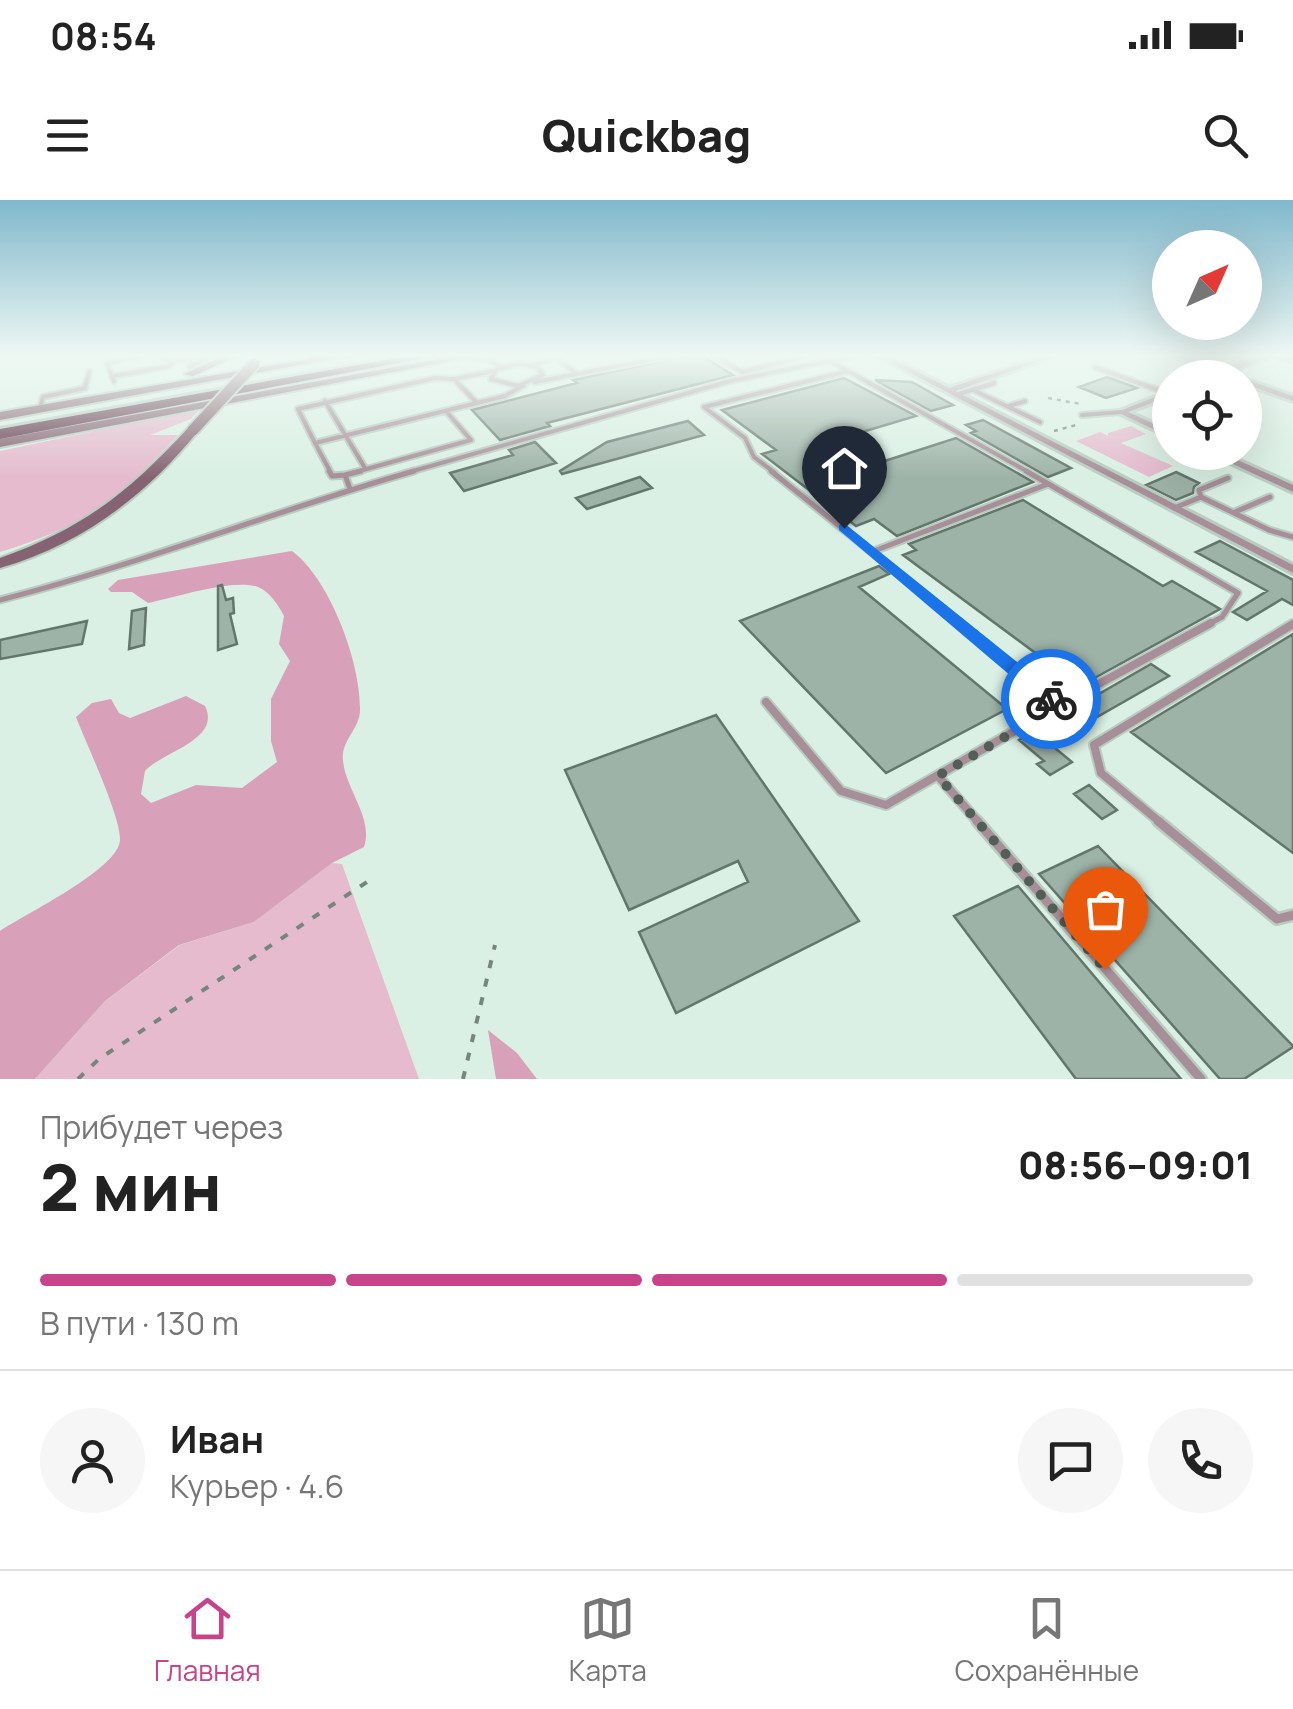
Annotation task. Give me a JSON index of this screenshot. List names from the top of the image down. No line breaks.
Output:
{"north":"top right","page":{"status":"08:54","header":"Quickbag","heading":["2 мин","Прибудет через","08:56–09:01"],"panel":["Иван","Курьер · 4.6"],"bar":"В пути · 130 m","tabs":["Главная","Карта","Сохранённые"]}}
